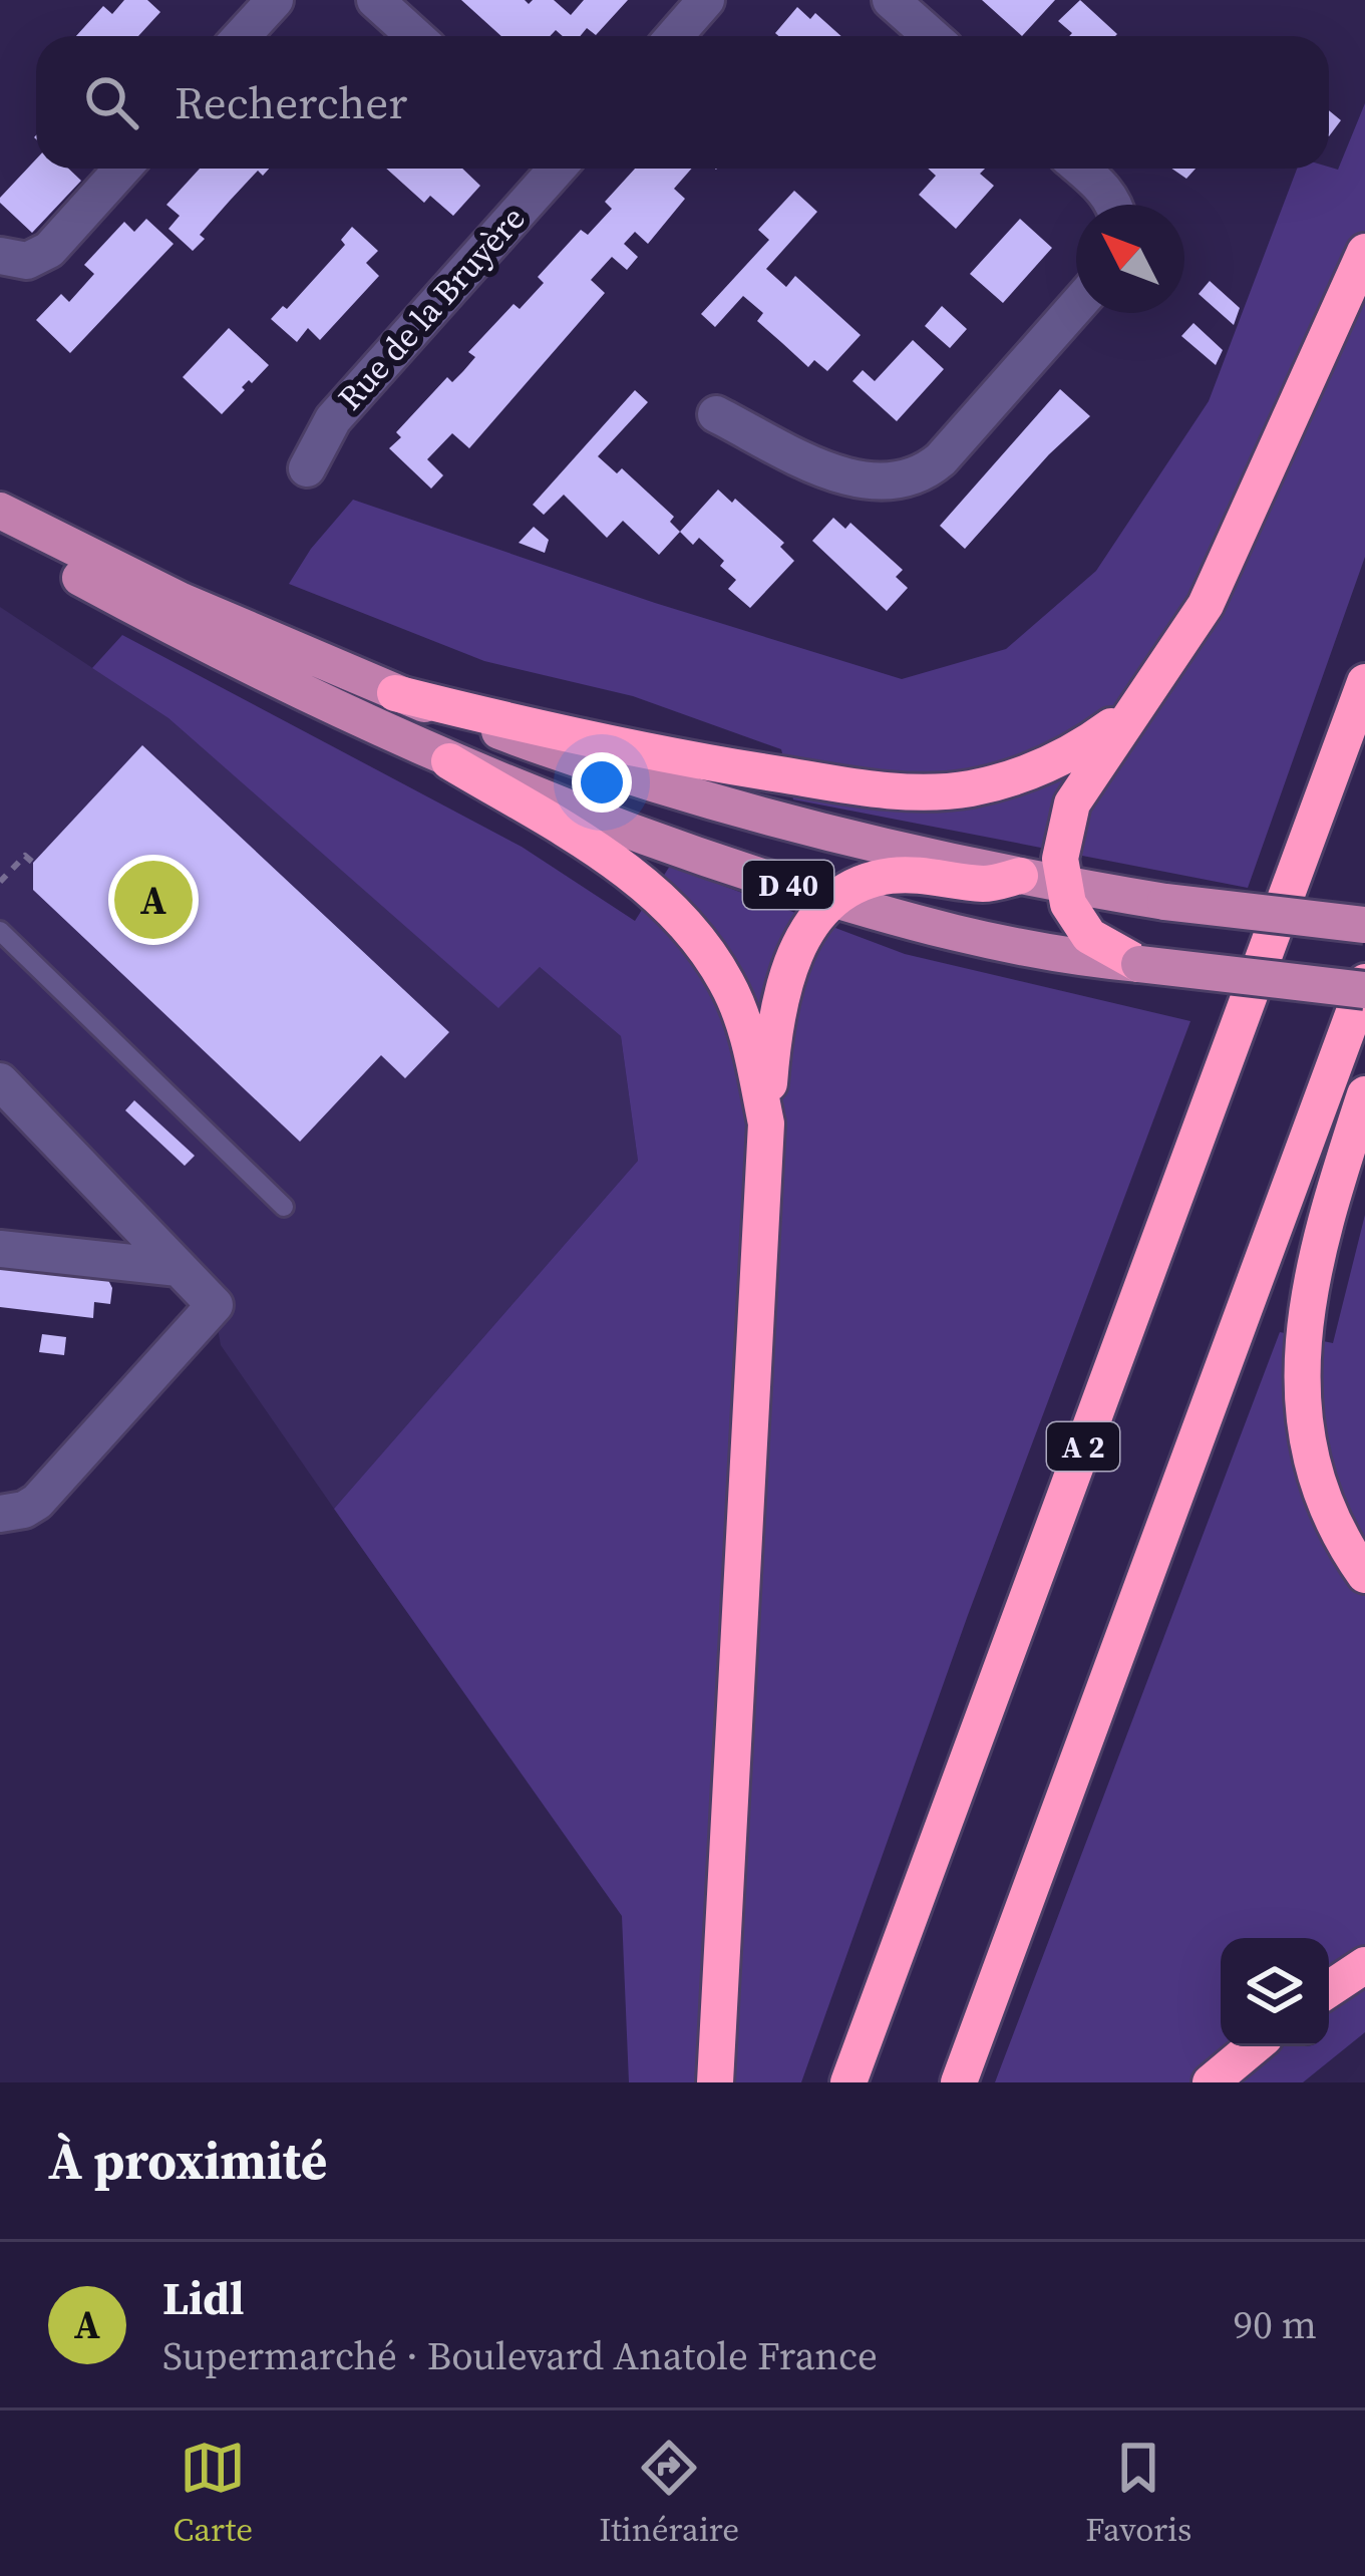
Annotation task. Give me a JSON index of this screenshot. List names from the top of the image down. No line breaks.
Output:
{"streets":{"highway":["A 2"],"main road":["D 40"],"street":["Rue de la Bruyère"]},"north":"top left","page":{"search":"Rechercher","pins":"A","heading":"À proximité","list":[{"mark":"A","name":"Lidl","note":"Supermarché · Boulevard Anatole France","value":"90 m"}],"nav":["Carte","Itinéraire","Favoris"]}}
